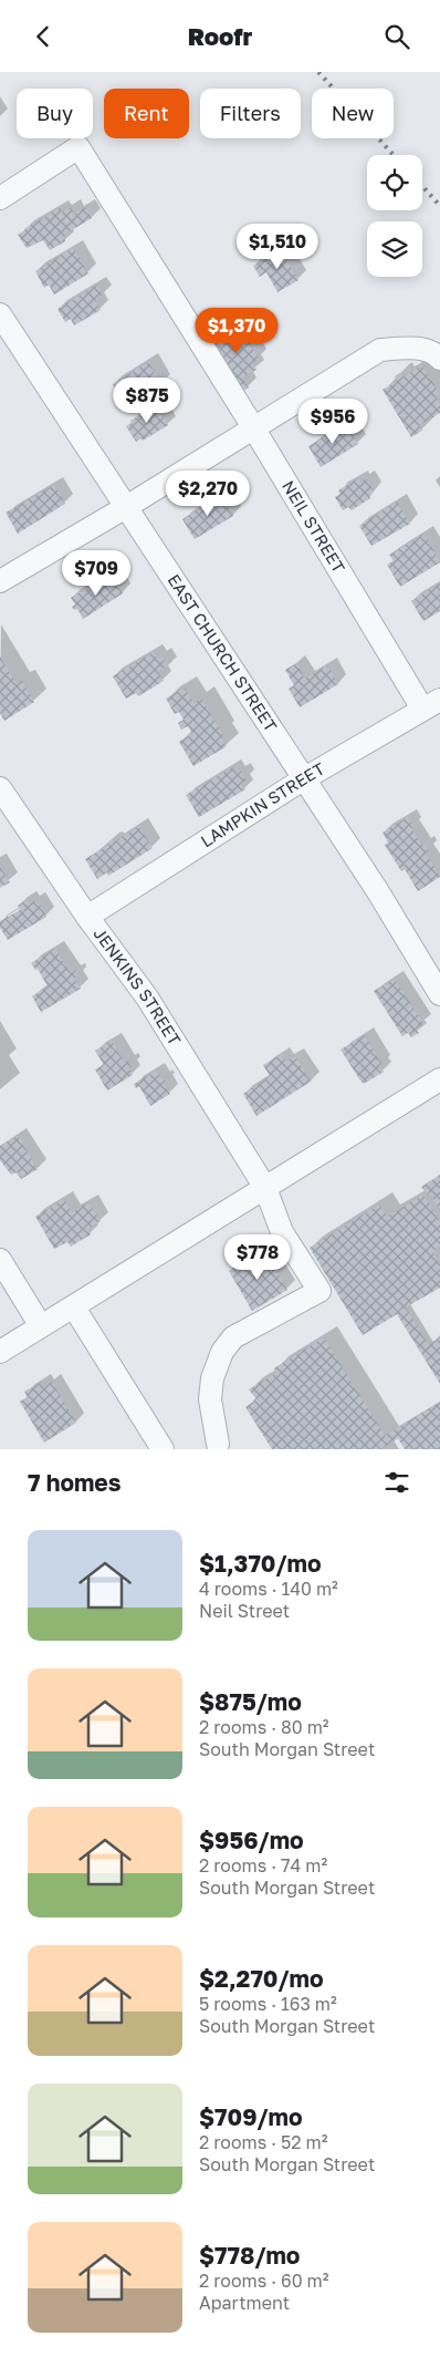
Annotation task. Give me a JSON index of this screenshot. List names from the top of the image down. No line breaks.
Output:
{"streets":{"street":["NEIL STREET","EAST CHURCH STREET","LAMPKIN STREET","JENKINS STREET"]},"crossings":[["NEIL STREET","LAMPKIN STREET"],["EAST CHURCH STREET","LAMPKIN STREET"],["LAMPKIN STREET","JENKINS STREET"]],"page":{"header":"Roofr","chip":["Buy","Rent","Filters","New"],"price":["$1,510","$1,370","$875","$956","$2,270","$709","$778"],"heading":"7 homes","list":[{"name":"$1,370/mo","note":"4 rooms · 140 m² · Neil Street"},{"name":"$875/mo","note":"2 rooms · 80 m² · South Morgan Street"},{"name":"$956/mo","note":"2 rooms · 74 m² · South Morgan Street"},{"name":"$2,270/mo","note":"5 rooms · 163 m² · South Morgan Street"},{"name":"$709/mo","note":"2 rooms · 52 m² · South Morgan Street"},{"name":"$778/mo","note":"2 rooms · 60 m² · Apartment"}]}}
